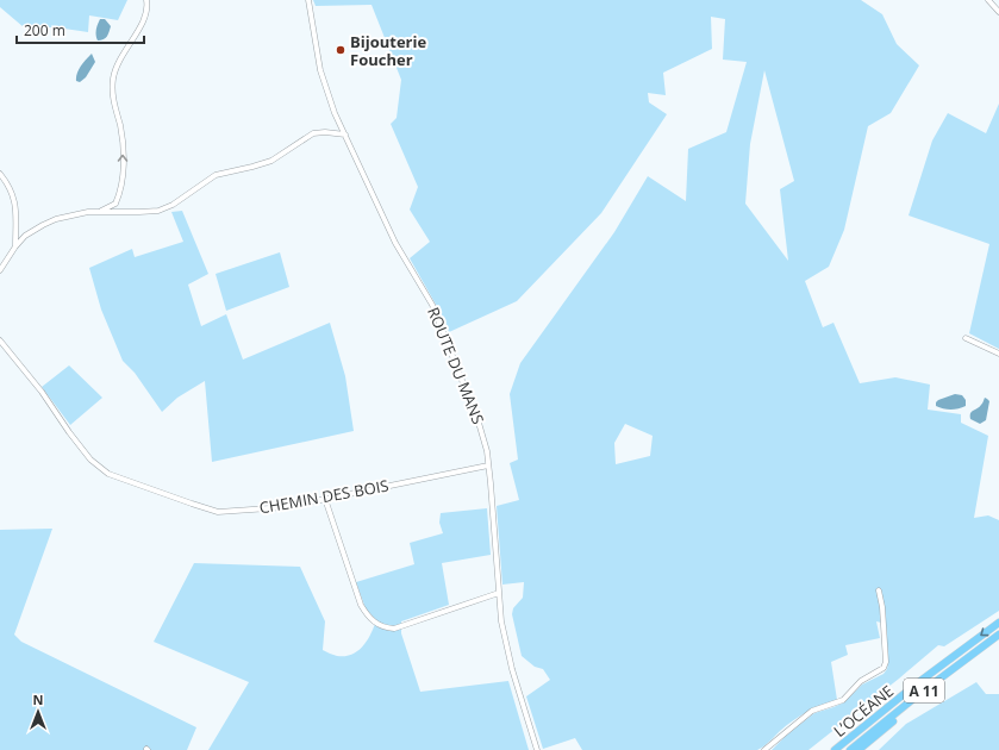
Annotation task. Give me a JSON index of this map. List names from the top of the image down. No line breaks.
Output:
{"streets":{"highway":["A 11","L’OCÉANE"],"street":["ROUTE DU MANS","CHEMIN DES BOIS"]},"crossings":[["ROUTE DU MANS","CHEMIN DES BOIS"]],"places":["Bijouterie Foucher"],"scale_bar":"200 m","north":"top"}
